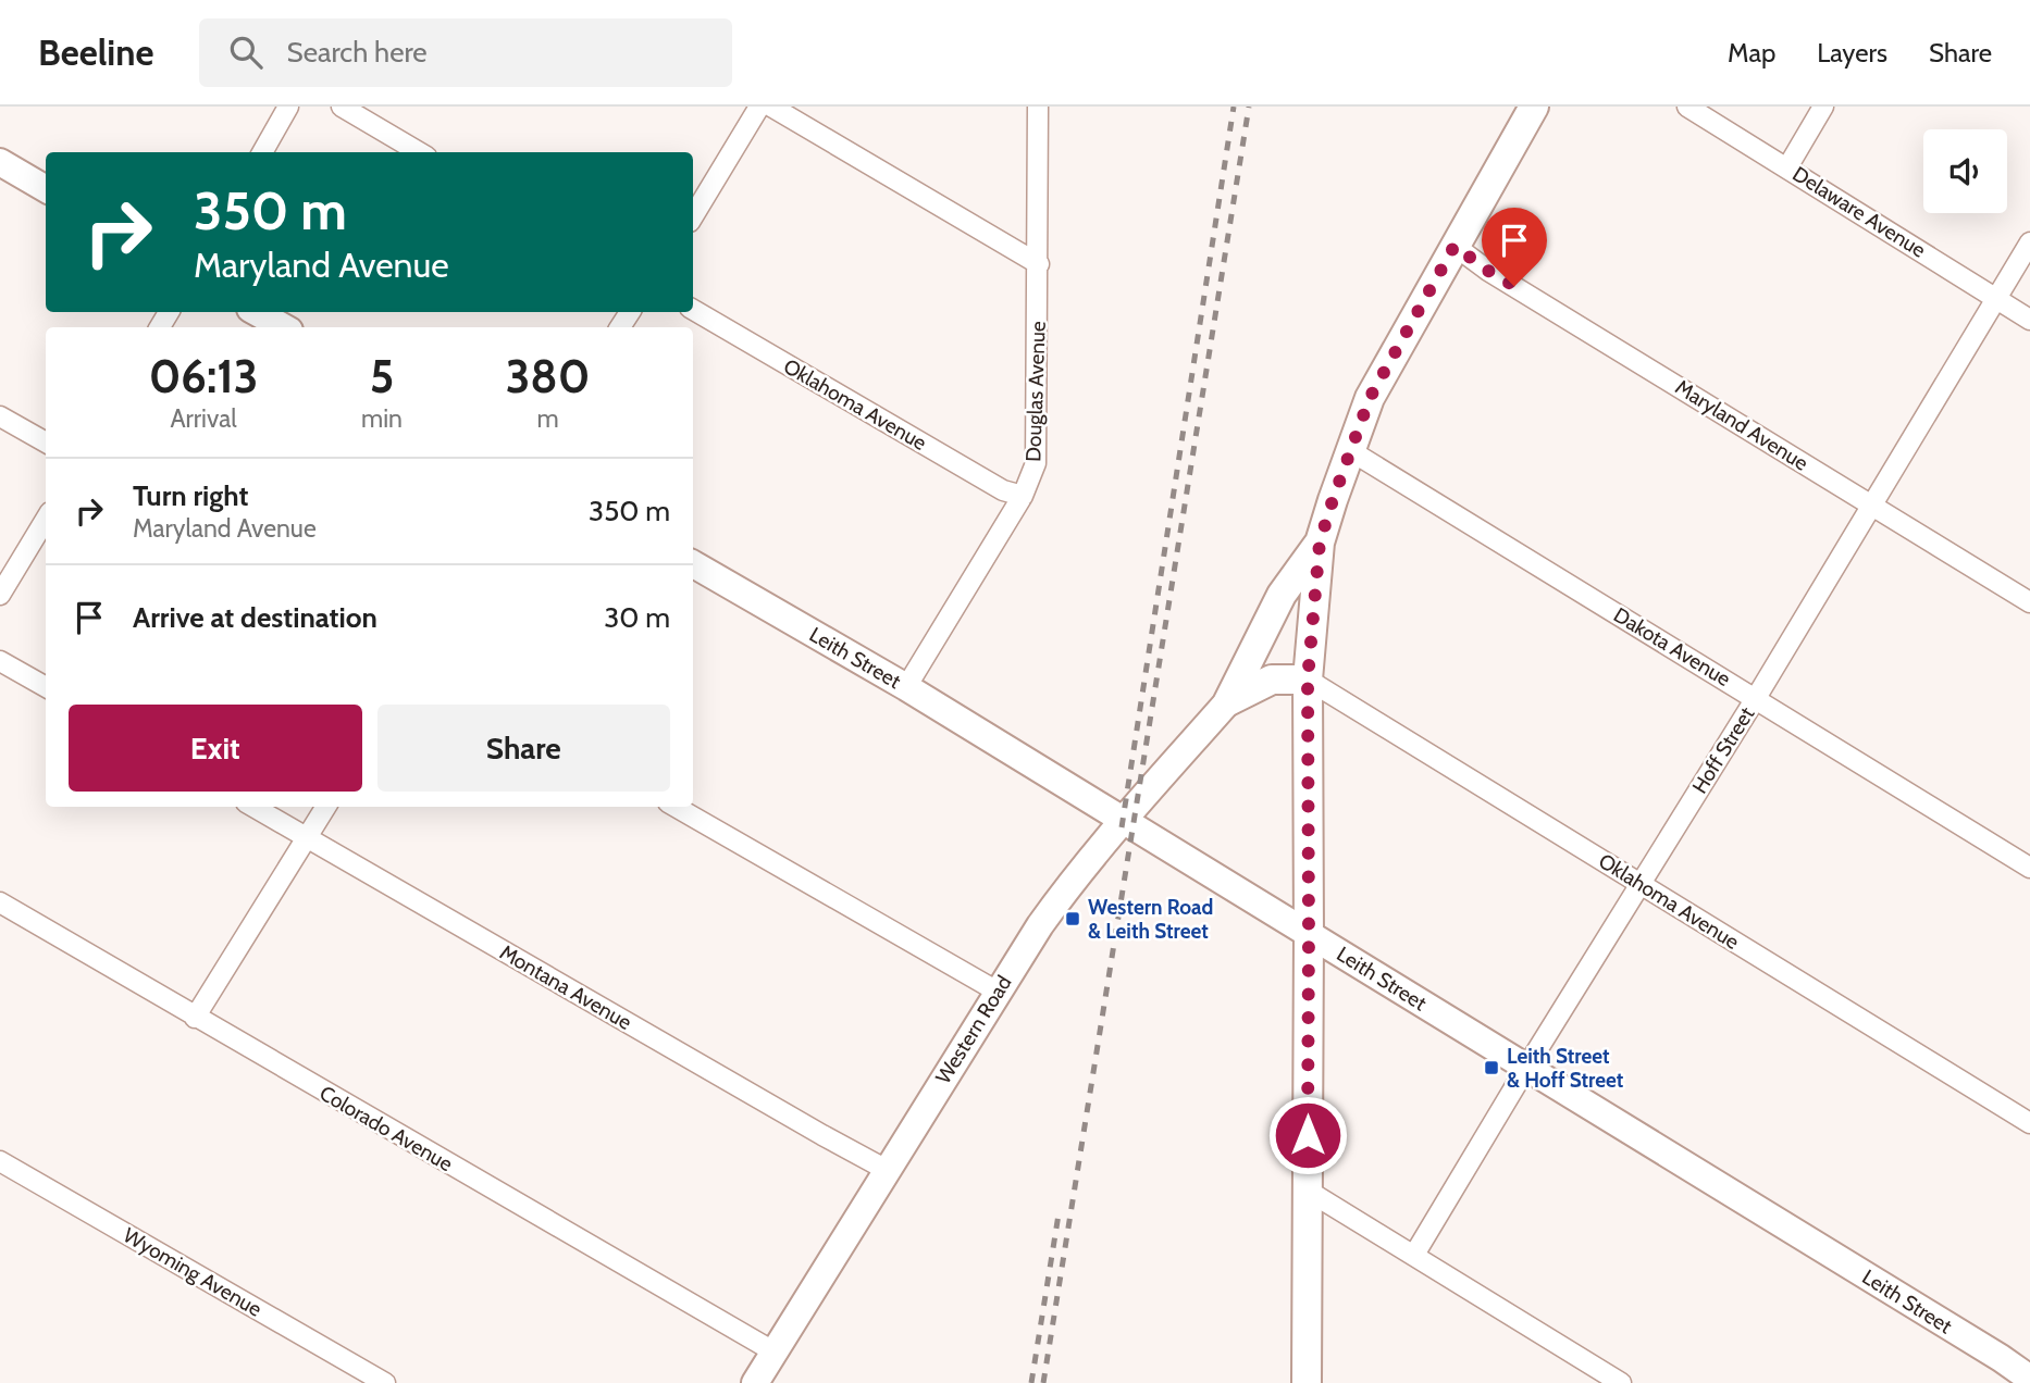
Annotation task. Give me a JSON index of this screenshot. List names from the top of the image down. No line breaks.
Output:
{"streets":{"street":["Delaware Avenue","Douglas Avenue","Oklahoma Avenue","Maryland Avenue","Dakota Avenue","Leith Street","Hoff Street","Montana Avenue","Western Road","Colorado Avenue","Wyoming Avenue"]},"crossings":[["Delaware Avenue","Hoff Street"],["Douglas Avenue","Oklahoma Avenue"],["Douglas Avenue","Leith Street"],["Oklahoma Avenue","Hoff Street"],["Maryland Avenue","Hoff Street"],["Dakota Avenue","Hoff Street"],["Leith Street","Hoff Street"],["Leith Street","Western Road"],["Montana Avenue","Western Road"],["Western Road","Colorado Avenue"]],"places":{"transit":["Western Road & Leith Street","Leith Street & Hoff Street"]},"page":{"header":"Beeline","search":"Search here","nav":["Map","Layers","Share"],"turn":["350 m","Maryland Avenue"],"eta":["06:13","Arrival","5","min","380","m"],"list":[{"name":"Turn right","note":"Maryland Avenue","value":"350 m"},{"name":"Arrive at destination","value":"30 m"}],"buttons":["Exit","Share"]}}
